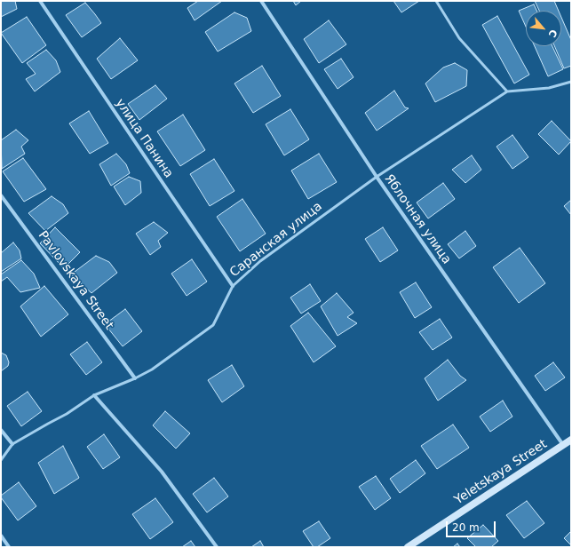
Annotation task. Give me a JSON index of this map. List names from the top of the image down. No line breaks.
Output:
{"streets":{"main road":["Yeletskaya Street"],"street":["улица Панина","Яблочная улица","Pavlovskaya Street"],"lane":["Саранская улица"]},"crossings":[["улица Панина","Саранская улица"],["Яблочная улица","Саранская улица"],["Яблочная улица","Yeletskaya Street"],["Саранская улица","Pavlovskaya Street"]],"scale_bar":"20 m","north":"bottom right"}
